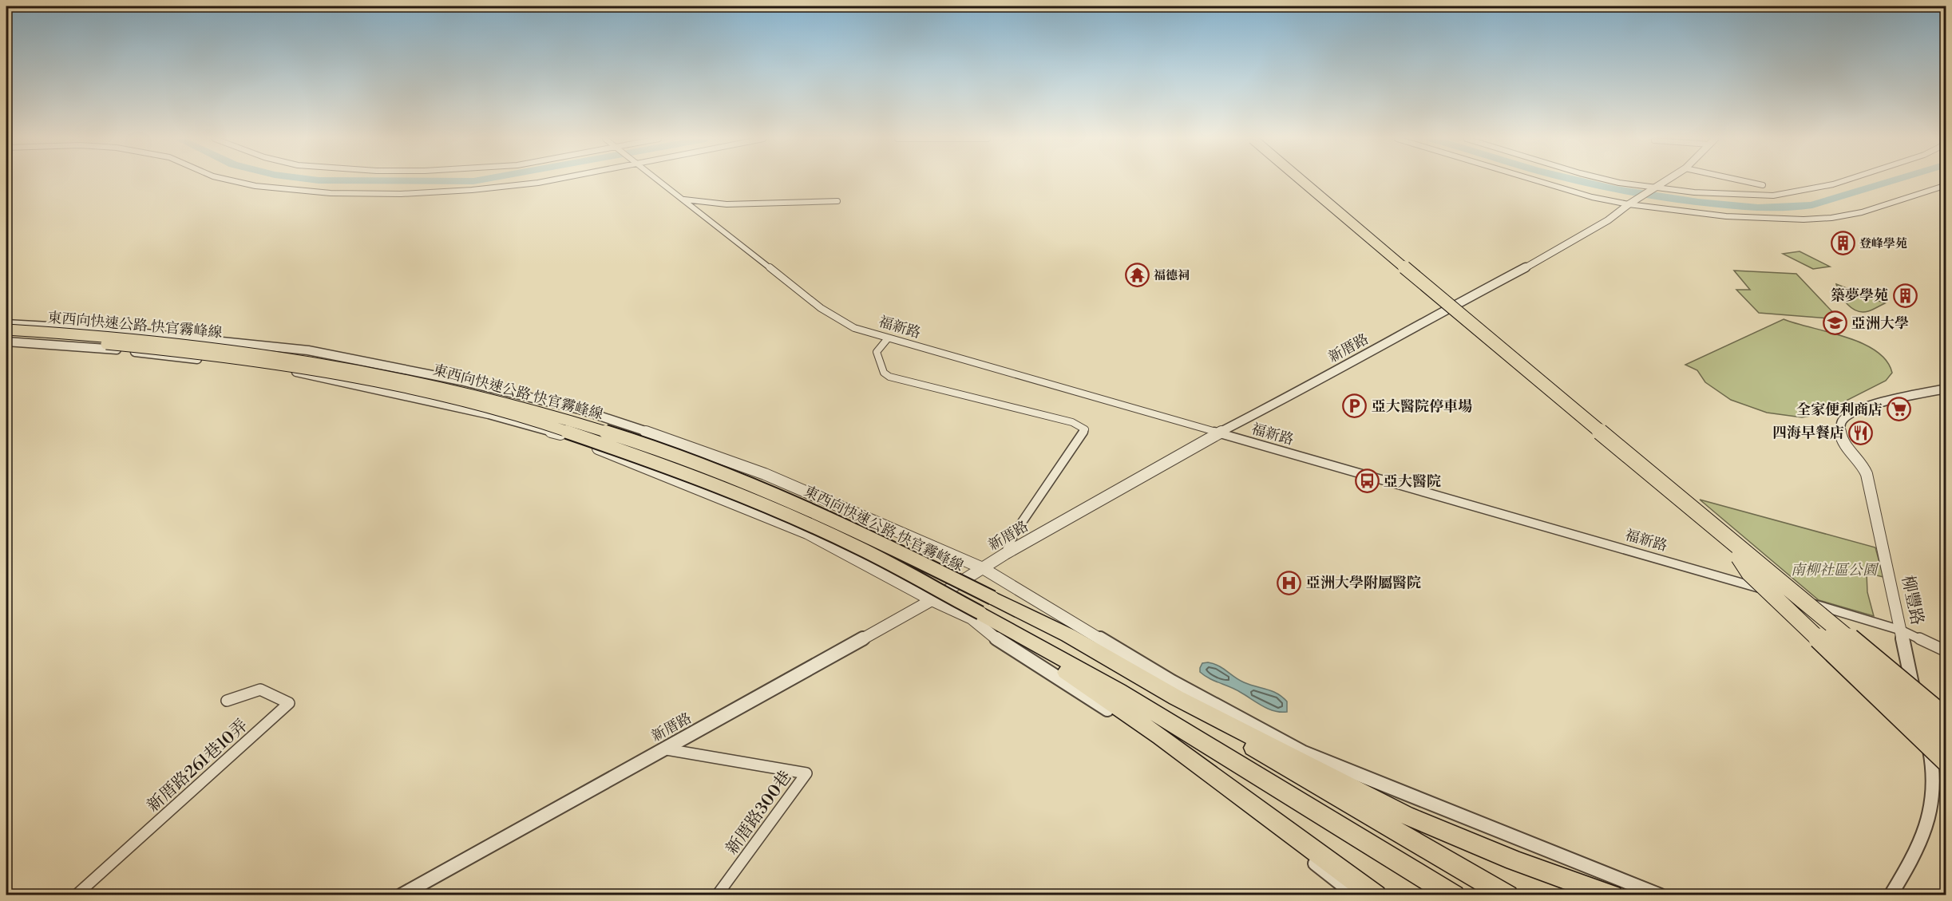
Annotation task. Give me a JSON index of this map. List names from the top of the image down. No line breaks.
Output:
{"streets":{"highway":["東西向快速公路 快官霧峰線"],"street":["福新路","新厝路","柳豐路","新厝路261巷10弄","新厝路300巷"]},"crossings":[["福新路","新厝路"],["福新路","柳豐路"],["新厝路","新厝路300巷"]],"parks":["南柳社區公園"],"places":{"building":["登峰學苑","築夢學苑"],"temple":["福德祠"],"school or university":["亞洲大學"],"parking":["亞大醫院停車場"],"supermarket":["全家便利商店"],"restaurant":["四海早餐店"],"bus stop":["亞大醫院"],"hospital":["亞洲大學附屬醫院"]}}
